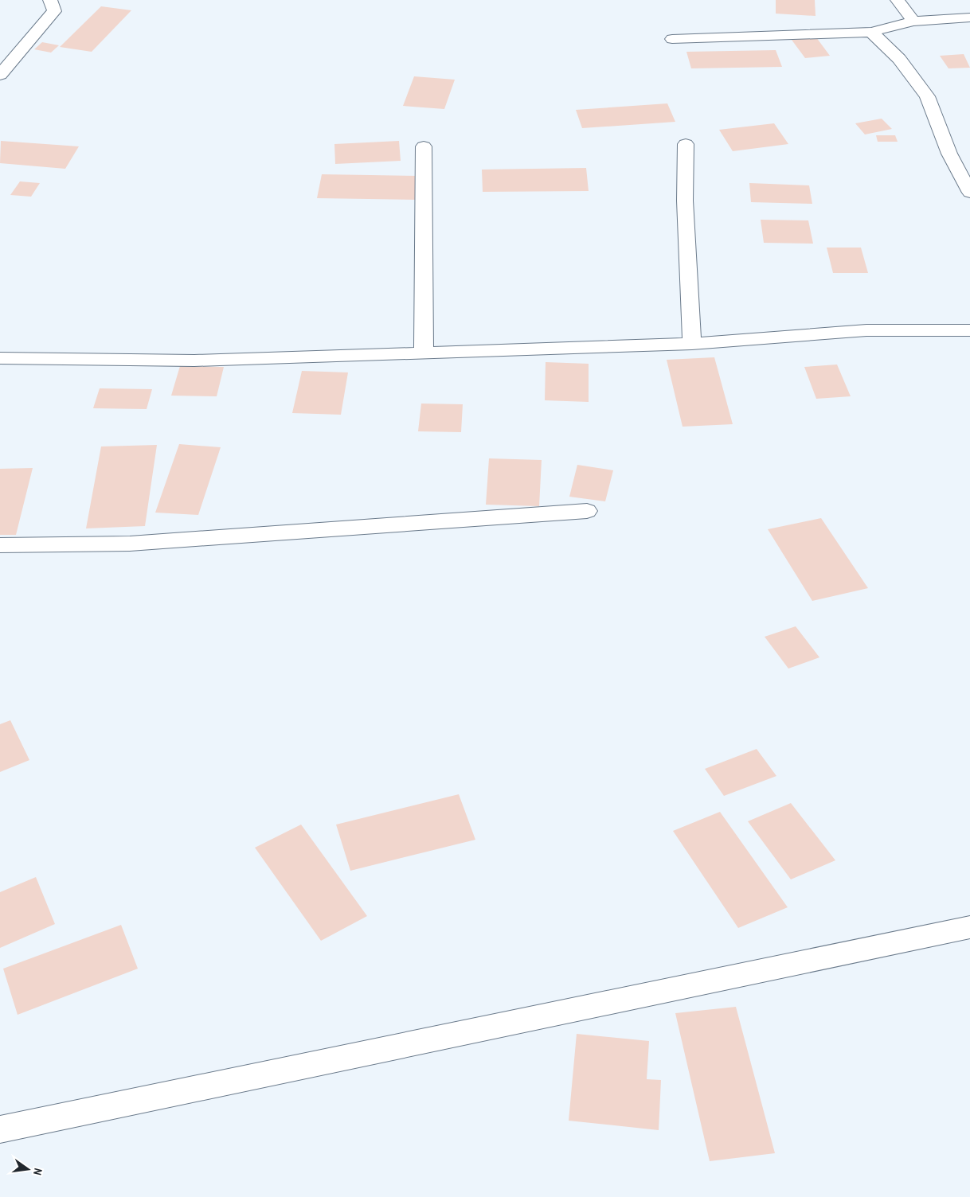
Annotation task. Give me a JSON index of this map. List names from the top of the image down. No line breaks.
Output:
{"north":"right"}
